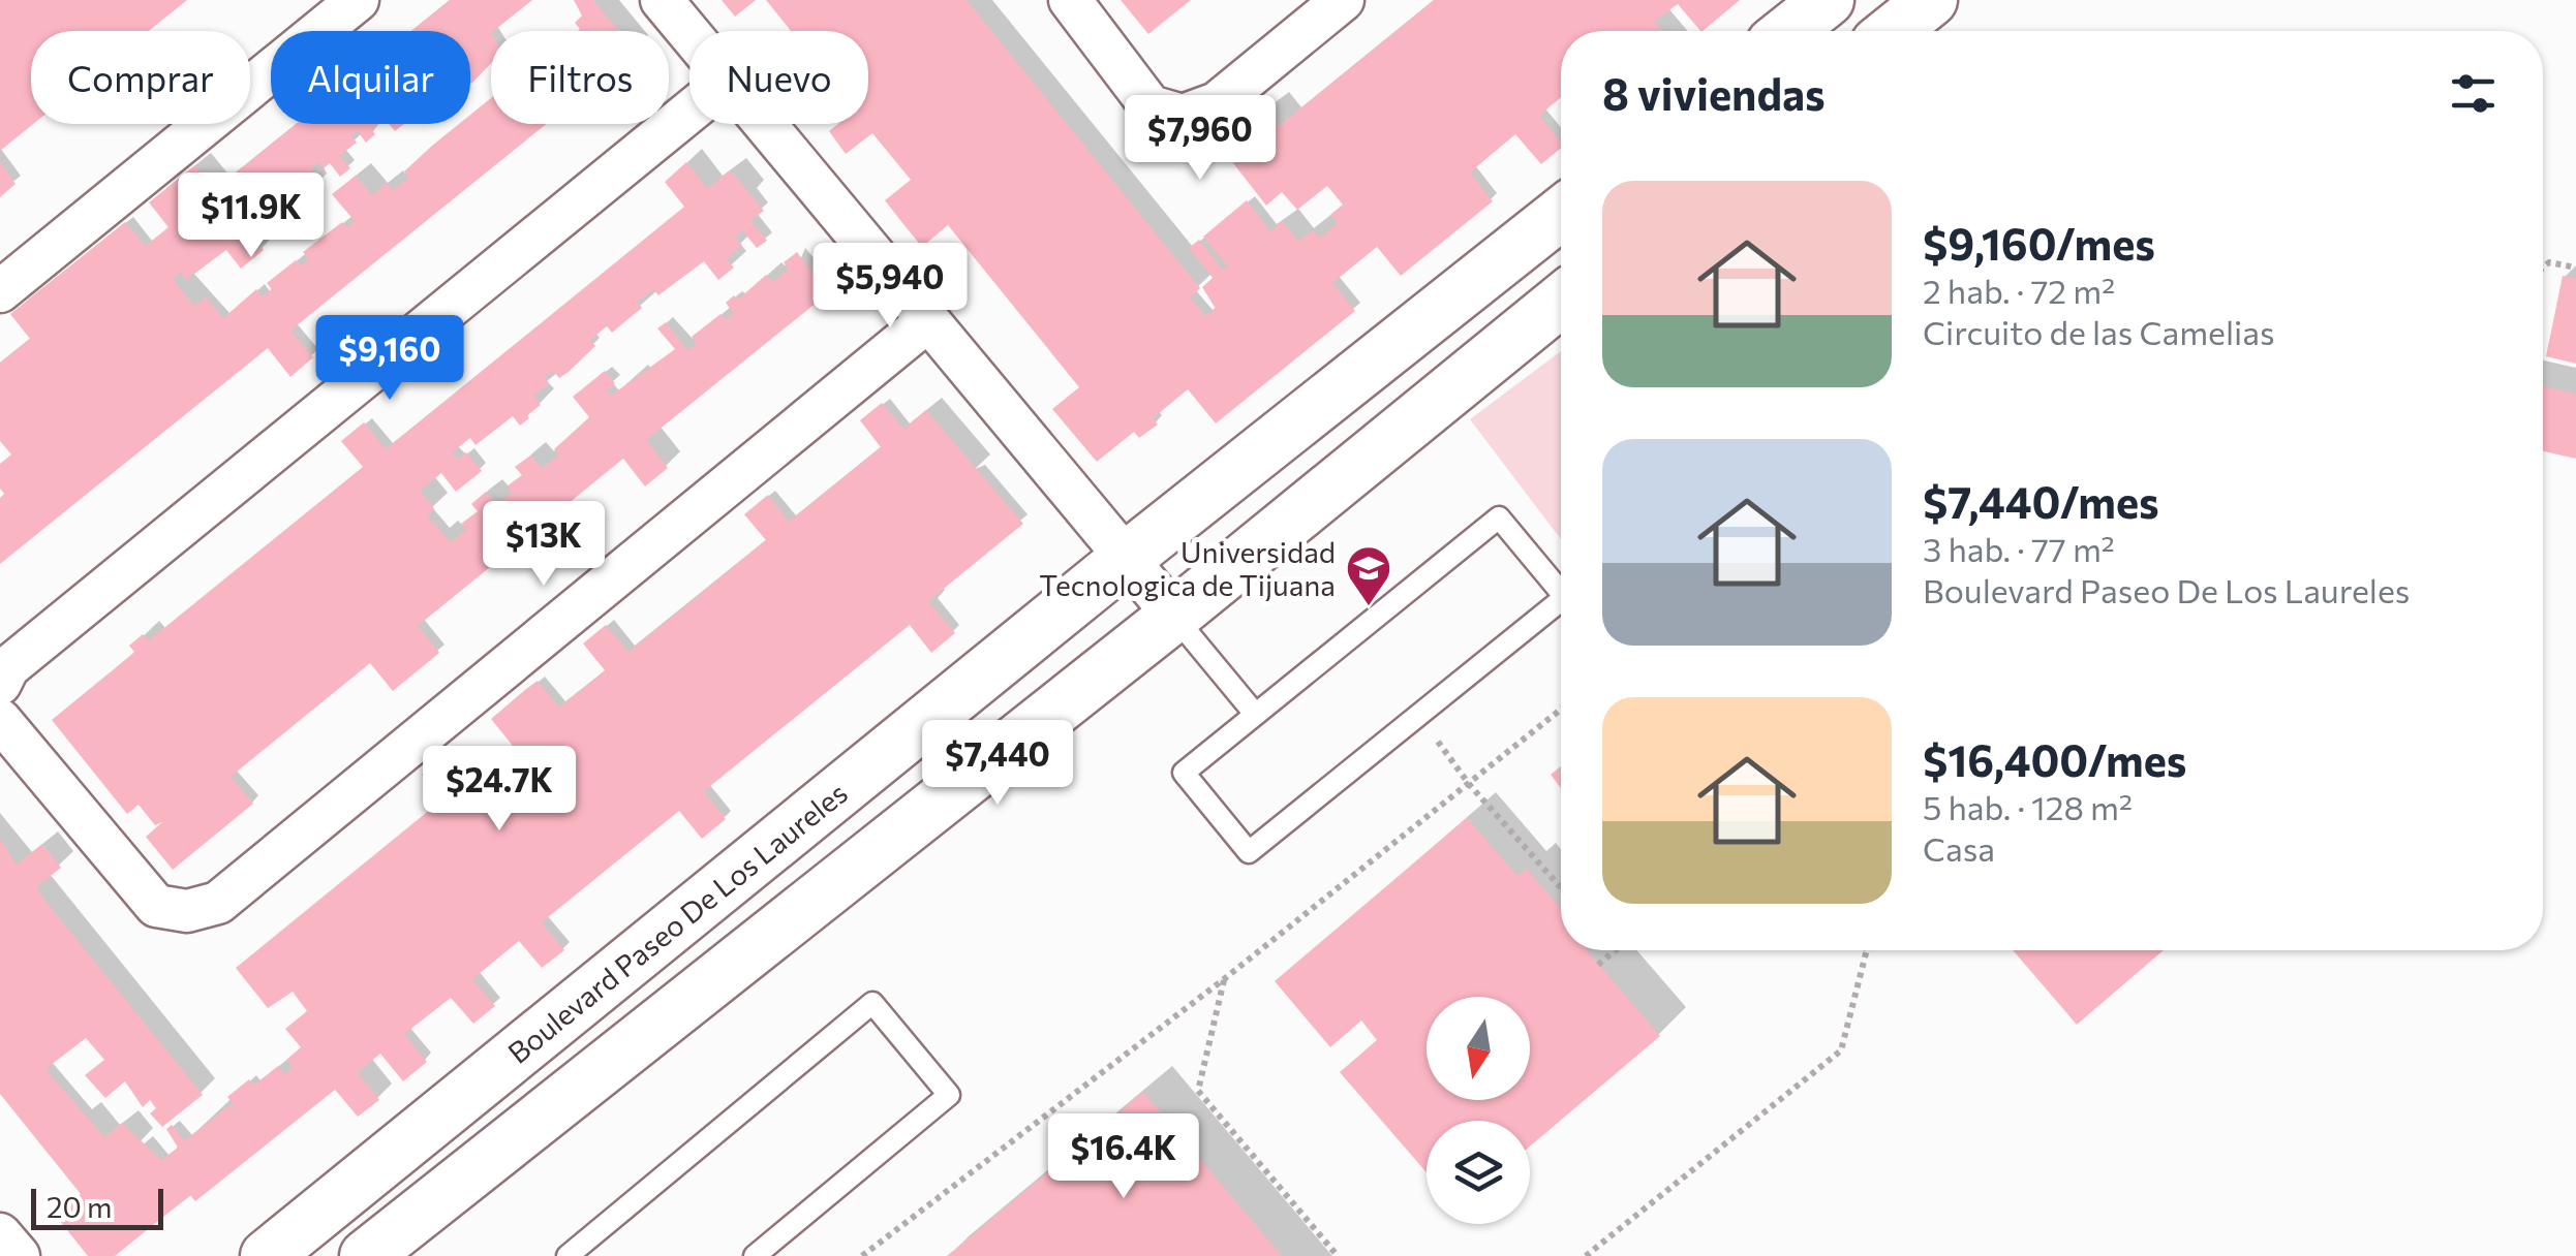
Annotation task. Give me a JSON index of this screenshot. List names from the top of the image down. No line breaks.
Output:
{"streets":{"street":["Boulevard Paseo De Los Laureles"]},"places":{"school or university":["Universidad Tecnologica de Tijuana"]},"scale_bar":"20 m","north":"bottom","page":{"chip":["Comprar","Alquilar","Filtros","Nuevo"],"heading":"8 viviendas","price":["$7,960","$11.9K","$5,940","$9,160","$13K","$7,440","$24.7K","$16.4K"],"list":[{"name":"$9,160/mes","note":"2 hab. · 72 m² · Circuito de las Camelias"},{"name":"$7,440/mes","note":"3 hab. · 77 m² · Boulevard Paseo De Los Laureles"},{"name":"$16,400/mes","note":"5 hab. · 128 m² · Casa"}],"scale":"20 m"}}
